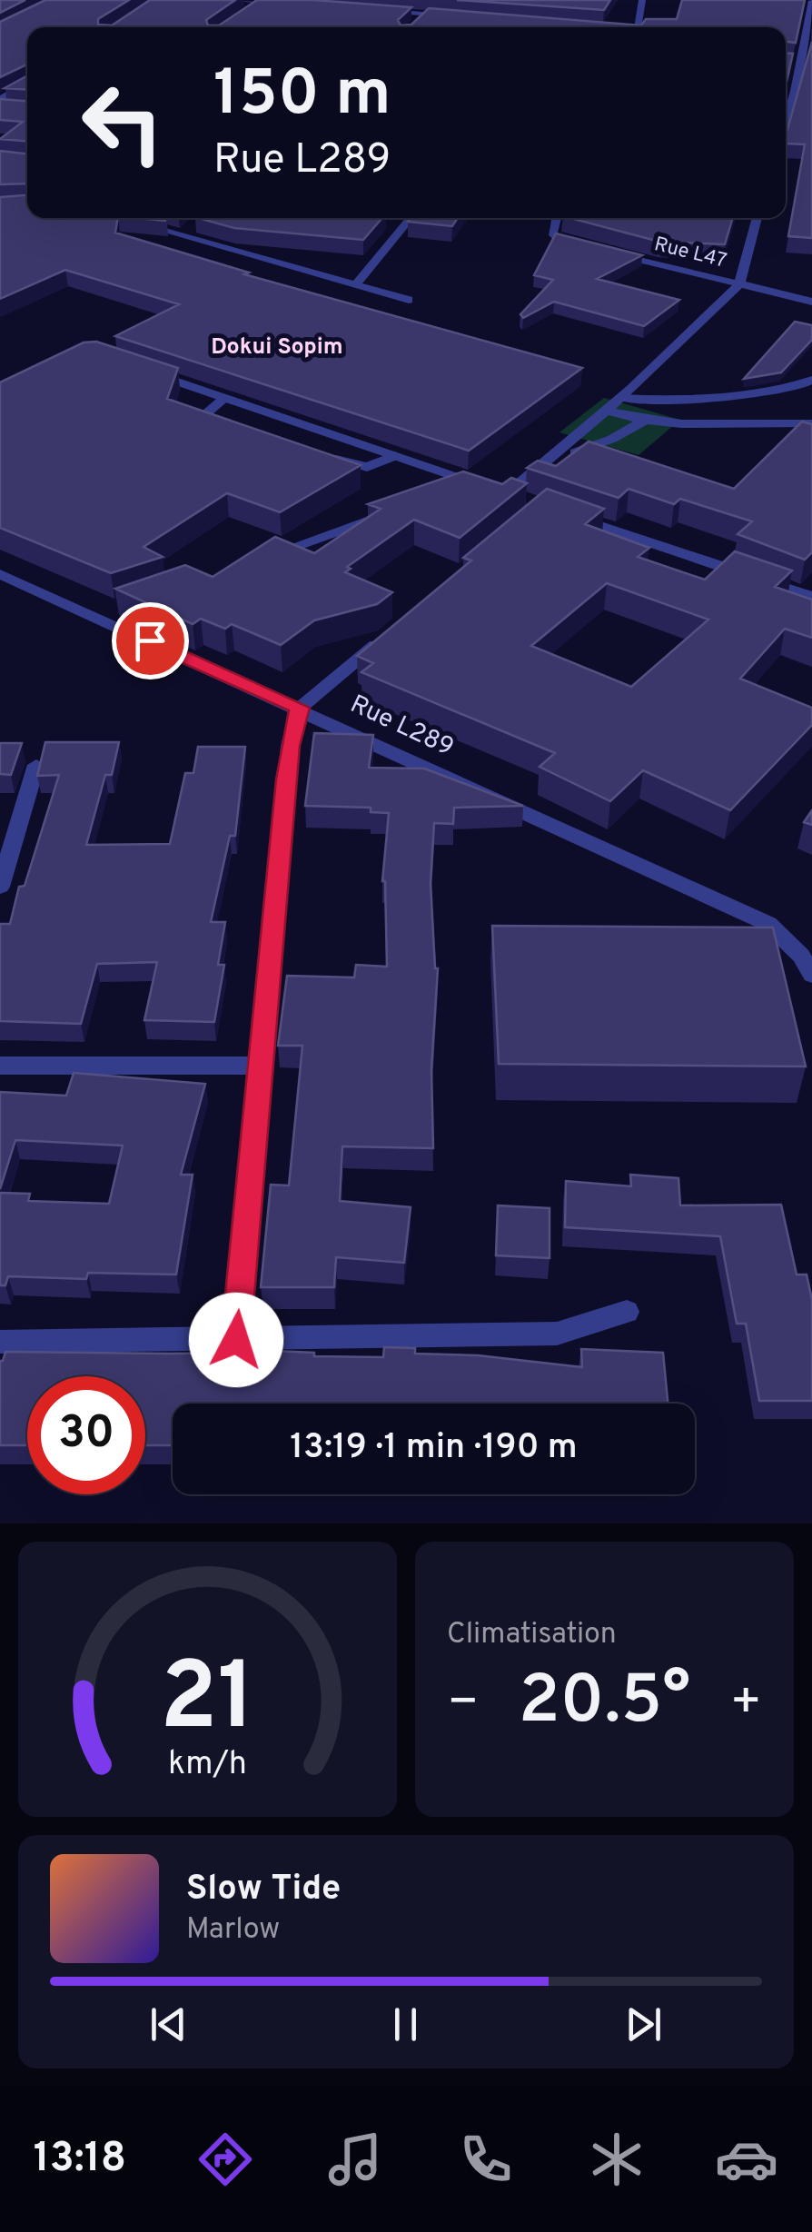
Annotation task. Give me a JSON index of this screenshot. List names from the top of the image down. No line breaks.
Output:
{"streets":{"street":["Rue L47","Rue L289"]},"districts":["Dokui Sopim"],"page":{"turn":["150 m","Rue L289"],"limit":"30","trip":"13:19 · 1 min · 190 m","tile":"Climatisation","heat":["−","20.5°","+"],"song":["Slow Tide","Marlow"],"tabs":"13:18","gauge":["21","km/h"]}}
